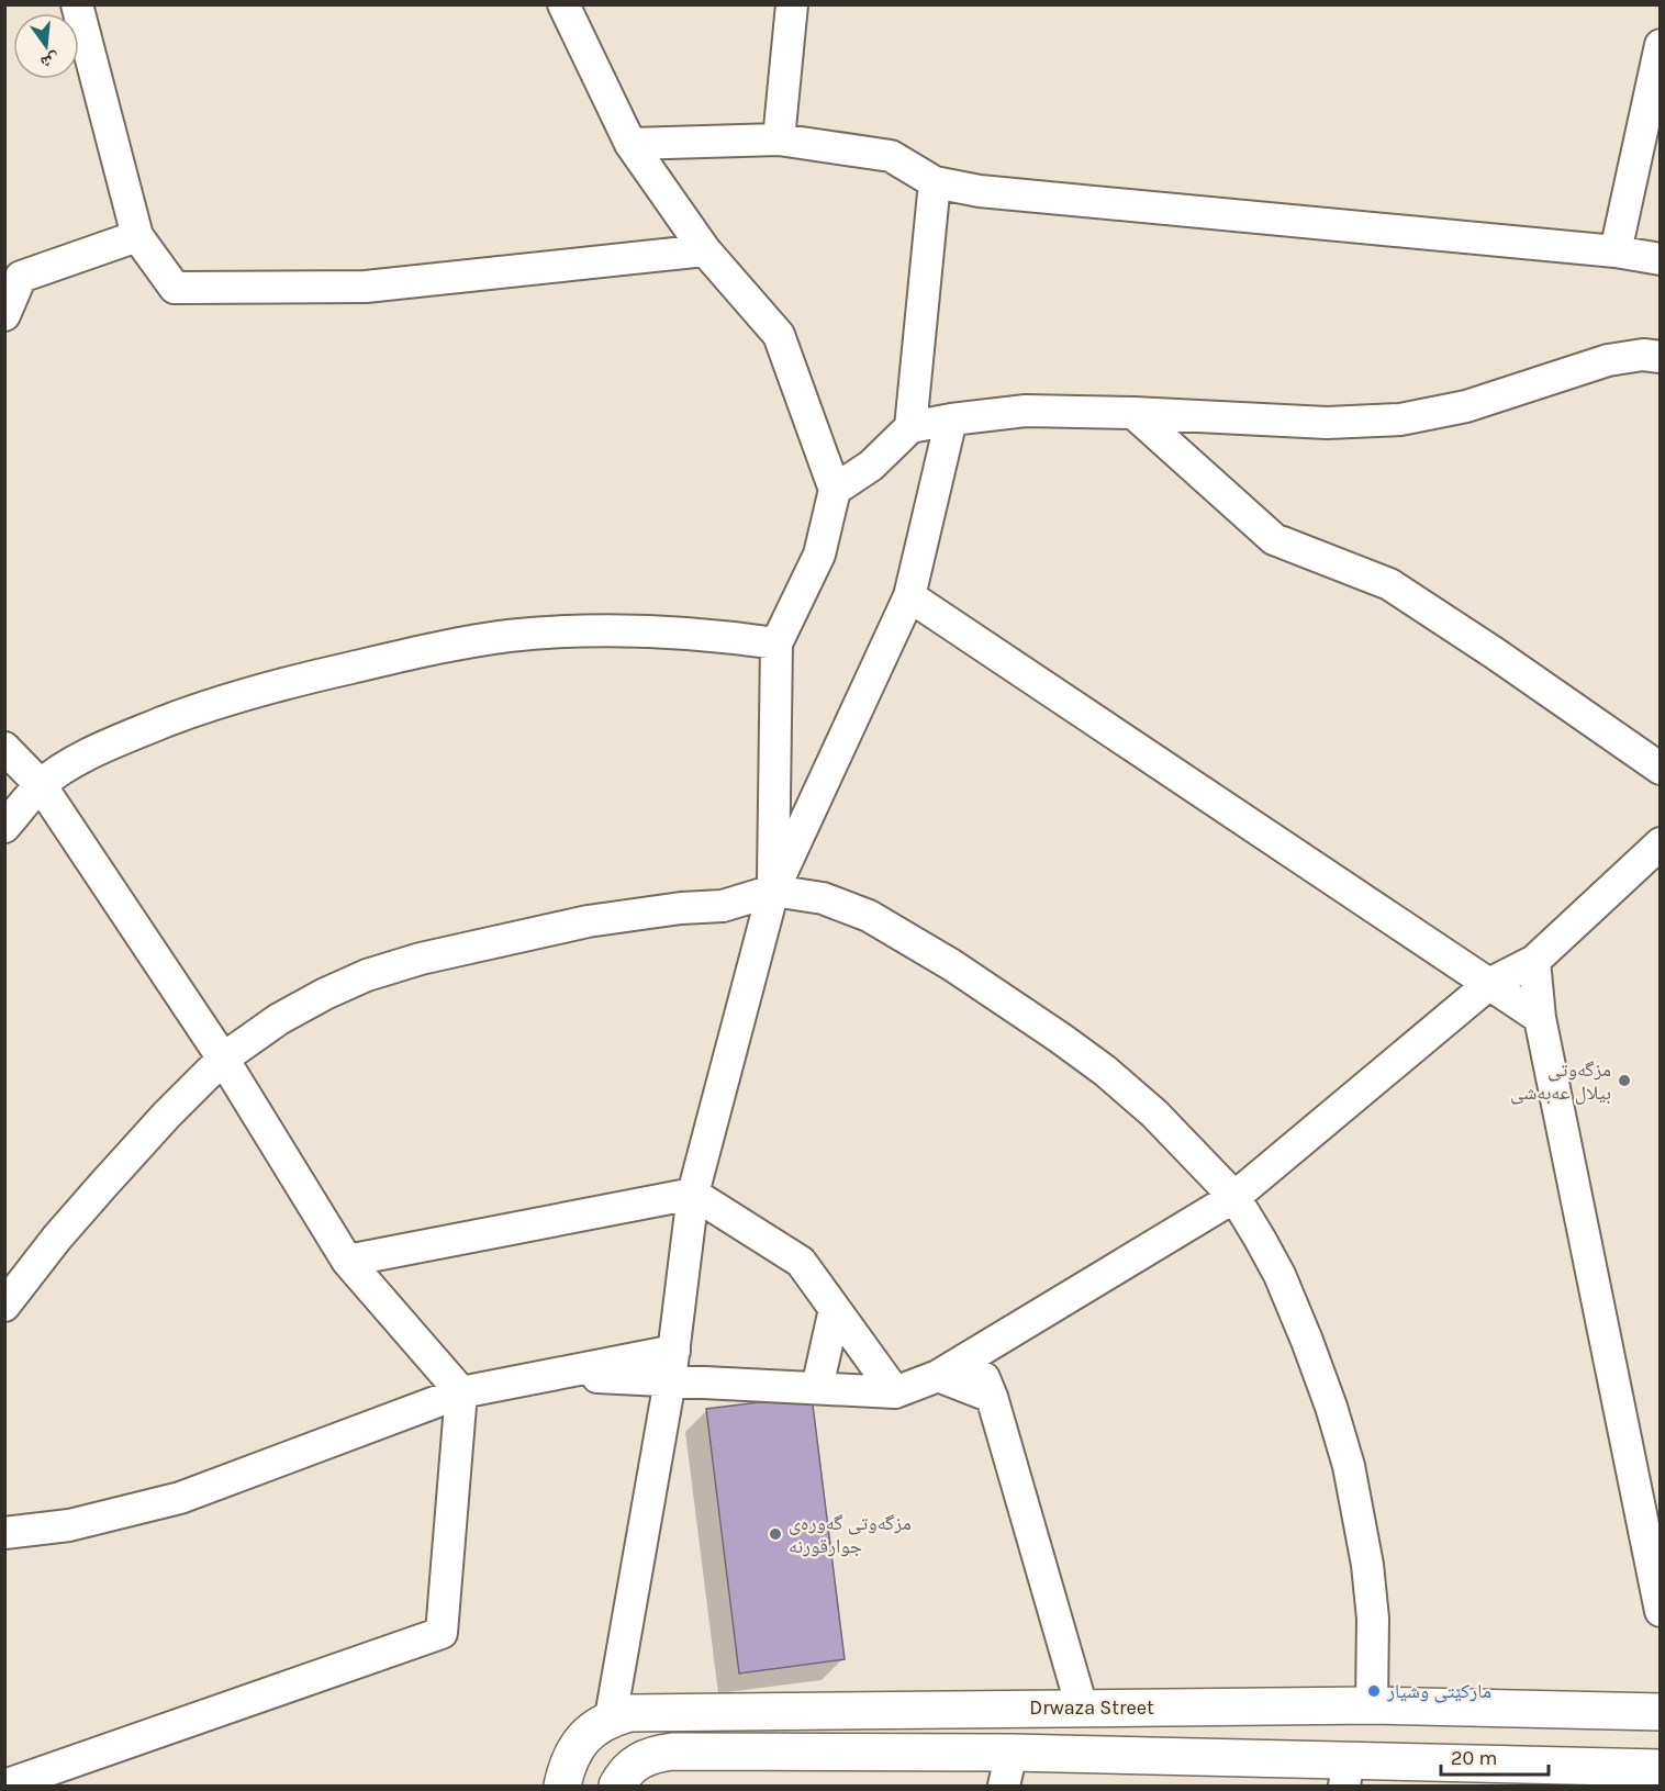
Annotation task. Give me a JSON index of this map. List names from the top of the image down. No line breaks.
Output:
{"streets":{"street":["Drwaza Street"]},"places":["مزگەوتی بیلال عەبەشی","مزگەوتی گەورەی جوارقورنە","مارکێتی وشیار"],"scale_bar":"20 m","north":"bottom"}
